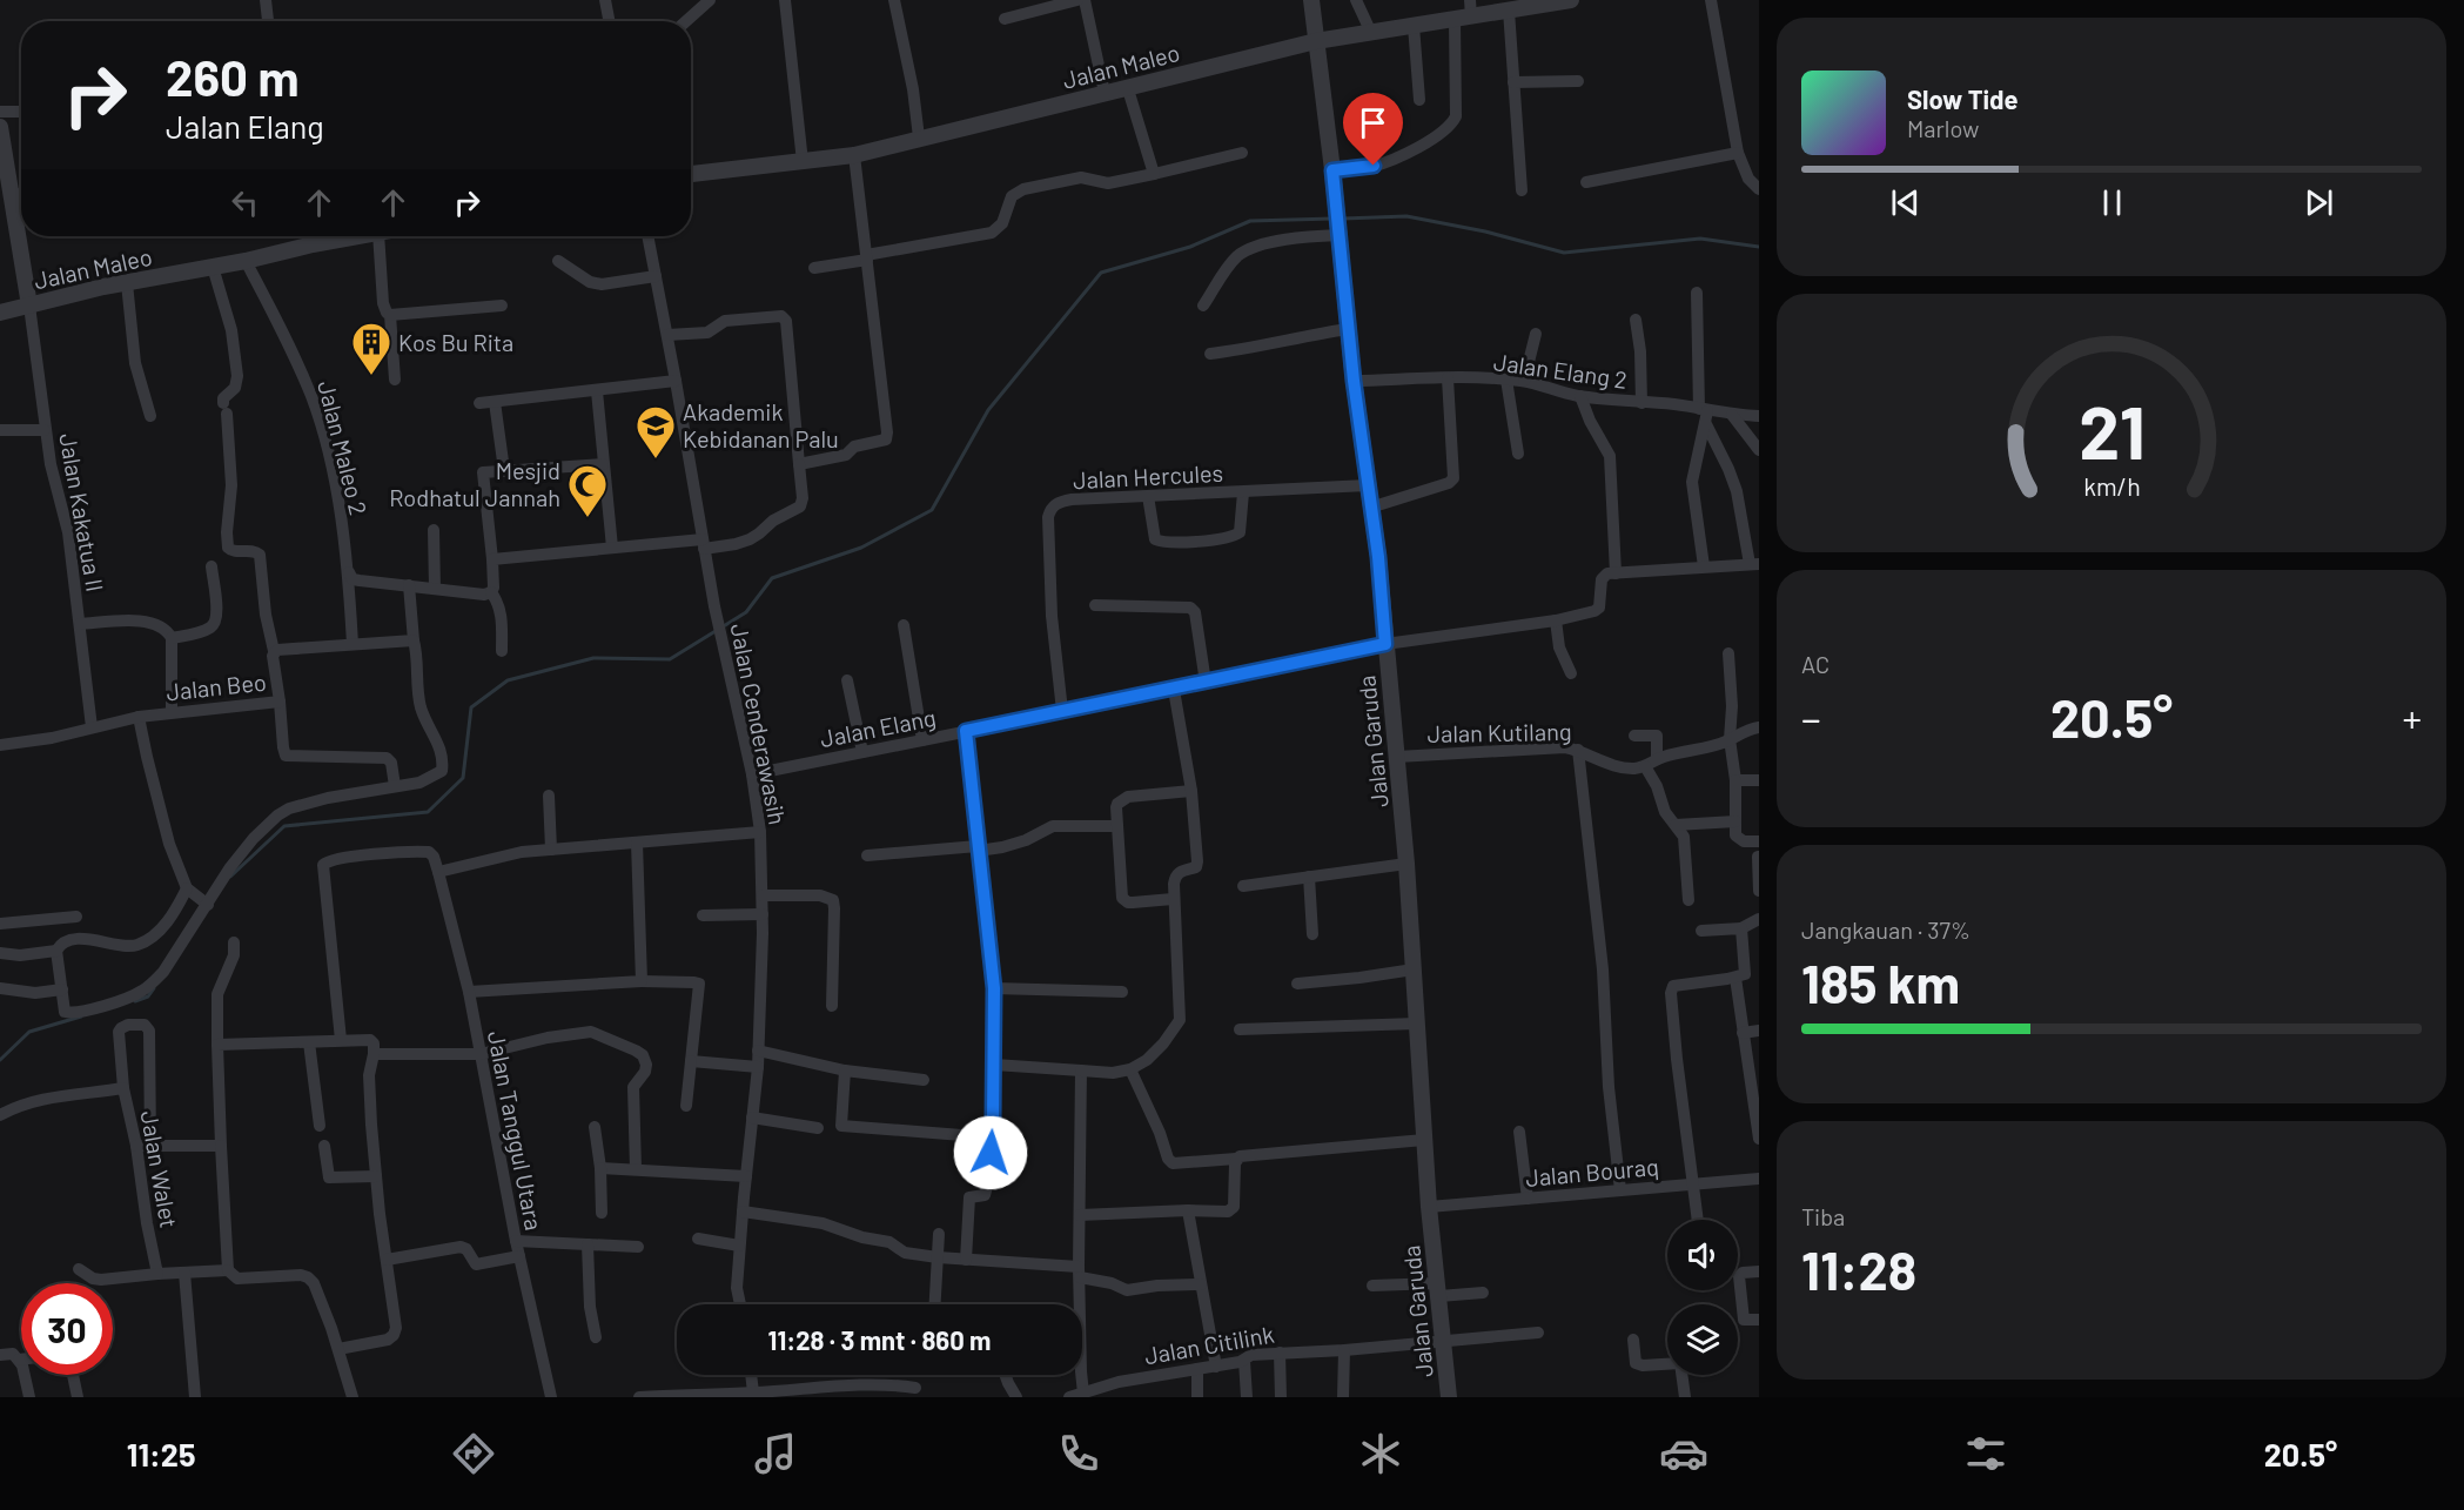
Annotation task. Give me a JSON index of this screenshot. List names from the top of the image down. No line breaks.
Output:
{"streets":{"street":["Jalan Maleo","Jalan Elang 2","Jalan Maleo 2","Jalan Hercules","Jalan Kakatua II","Jalan Beo","Jalan Cenderawasih","Jalan Elang","Jalan Kutilang","Jalan Garuda","Jalan Tanggul Utara","Jalan Walet","Jalan Bouraq","Jalan Citilink"]},"crossings":[["Jalan Maleo","Jalan Maleo 2"],["Jalan Maleo","Jalan Kakatua II"],["Jalan Maleo","Jalan Garuda"],["Jalan Elang 2","Jalan Garuda"],["Jalan Maleo 2","Jalan Beo"],["Jalan Hercules","Jalan Elang"],["Jalan Hercules","Jalan Garuda"],["Jalan Kakatua II","Jalan Beo"],["Jalan Cenderawasih","Jalan Elang"],["Jalan Elang","Jalan Garuda"],["Jalan Kutilang","Jalan Garuda"],["Jalan Garuda","Jalan Bouraq"],["Jalan Garuda","Jalan Citilink"]],"places":{"building":["Kos Bu Rita"],"school or university":["Akademik Kebidanan Palu"],"mosque":["Mesjid Rodhatul Jannah"]},"page":{"turn":["260 m","Jalan Elang"],"song":["Slow Tide","Marlow"],"tile":["AC",["Jangkauan · 37%","185 km"],["Tiba","11:28"]],"heat":["−","20.5°","+"],"limit":"30","trip":"11:28 · 3 mnt · 860 m","tabs":["11:25","20.5°"],"gauge":["21","km/h"]}}
